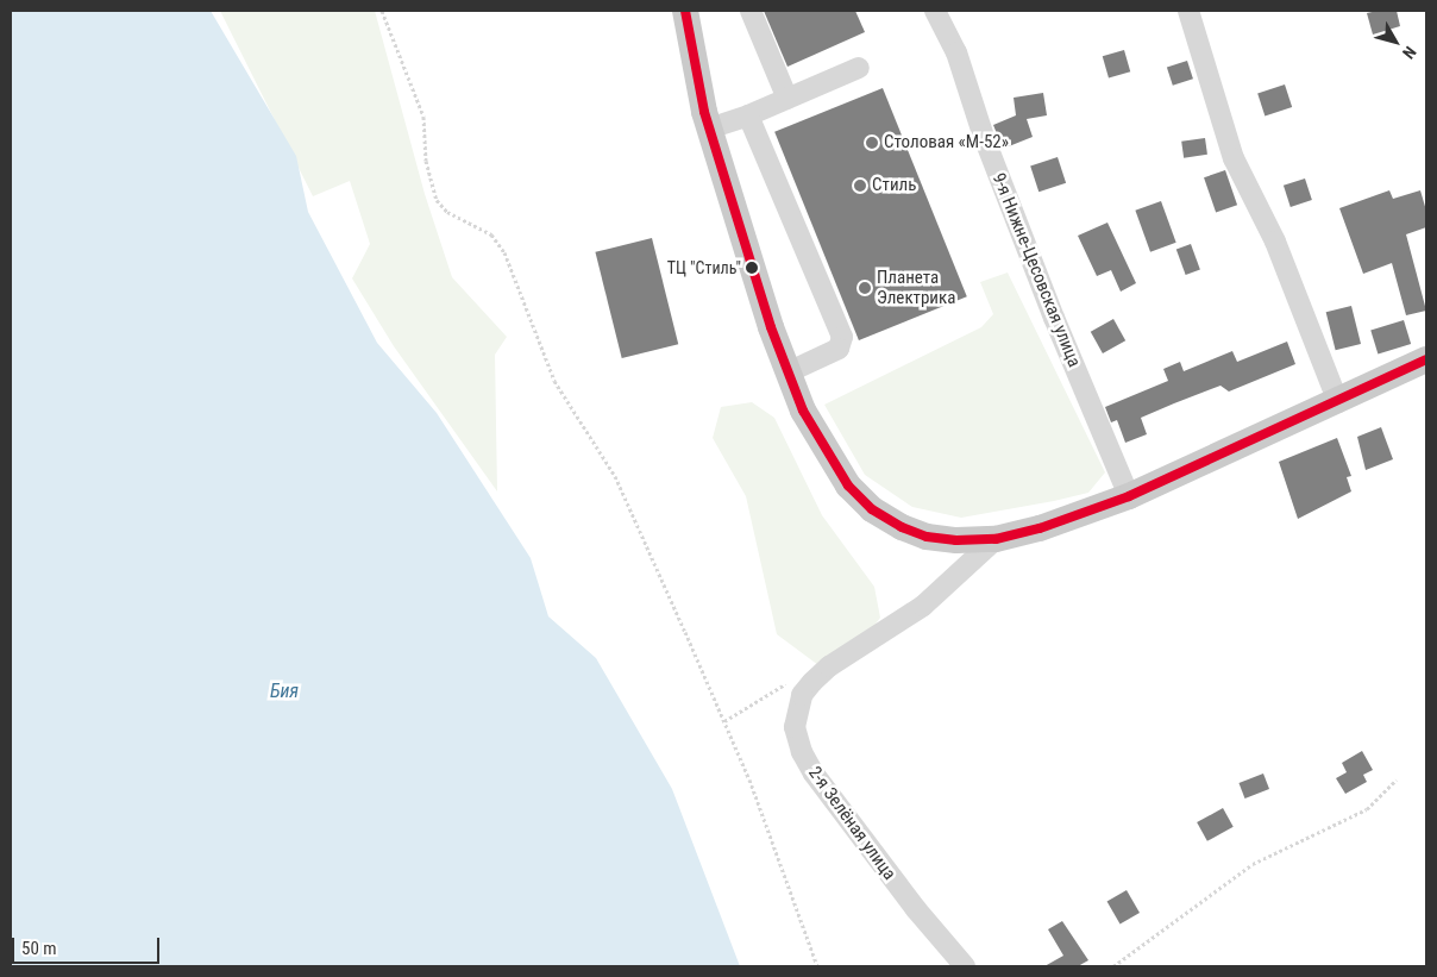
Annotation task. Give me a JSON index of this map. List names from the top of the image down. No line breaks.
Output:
{"streets":{"street":["9-я Нижне-Цесовская улица","2-я Зелёная улица"]},"water":["Бия"],"places":["Столовая «М-52»","Стиль","ТЦ \"Стиль\"","Планета Электрика"],"scale_bar":"50 m","north":"bottom right"}
